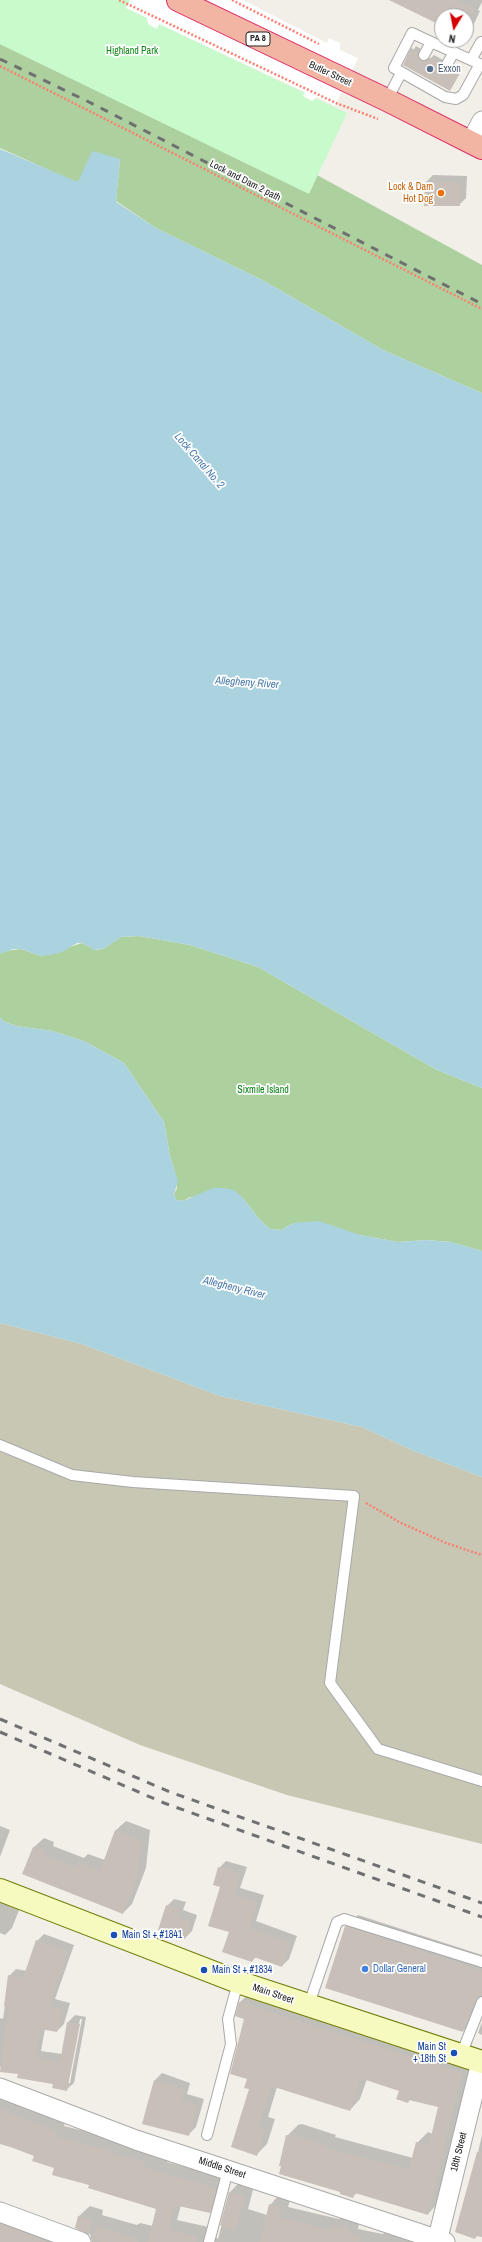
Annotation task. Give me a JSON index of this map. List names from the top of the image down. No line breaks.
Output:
{"streets":{"highway":["PA 8","Butler Street"],"main road":["Main Street"],"street":["18th Street","Middle Street"],"path":["Lock and Dam 2 path"]},"crossings":[["Main Street","18th Street"],["18th Street","Middle Street"]],"water":["Lock Canal No. 2","Allegheny River"],"parks":["Highland Park","Sixmile Island"],"places":["Exxon","Lock & Dam Hot Dog","Main St + #1841","Dollar General","Main St + #1834","Main St + 18th St"],"north":"bottom"}
